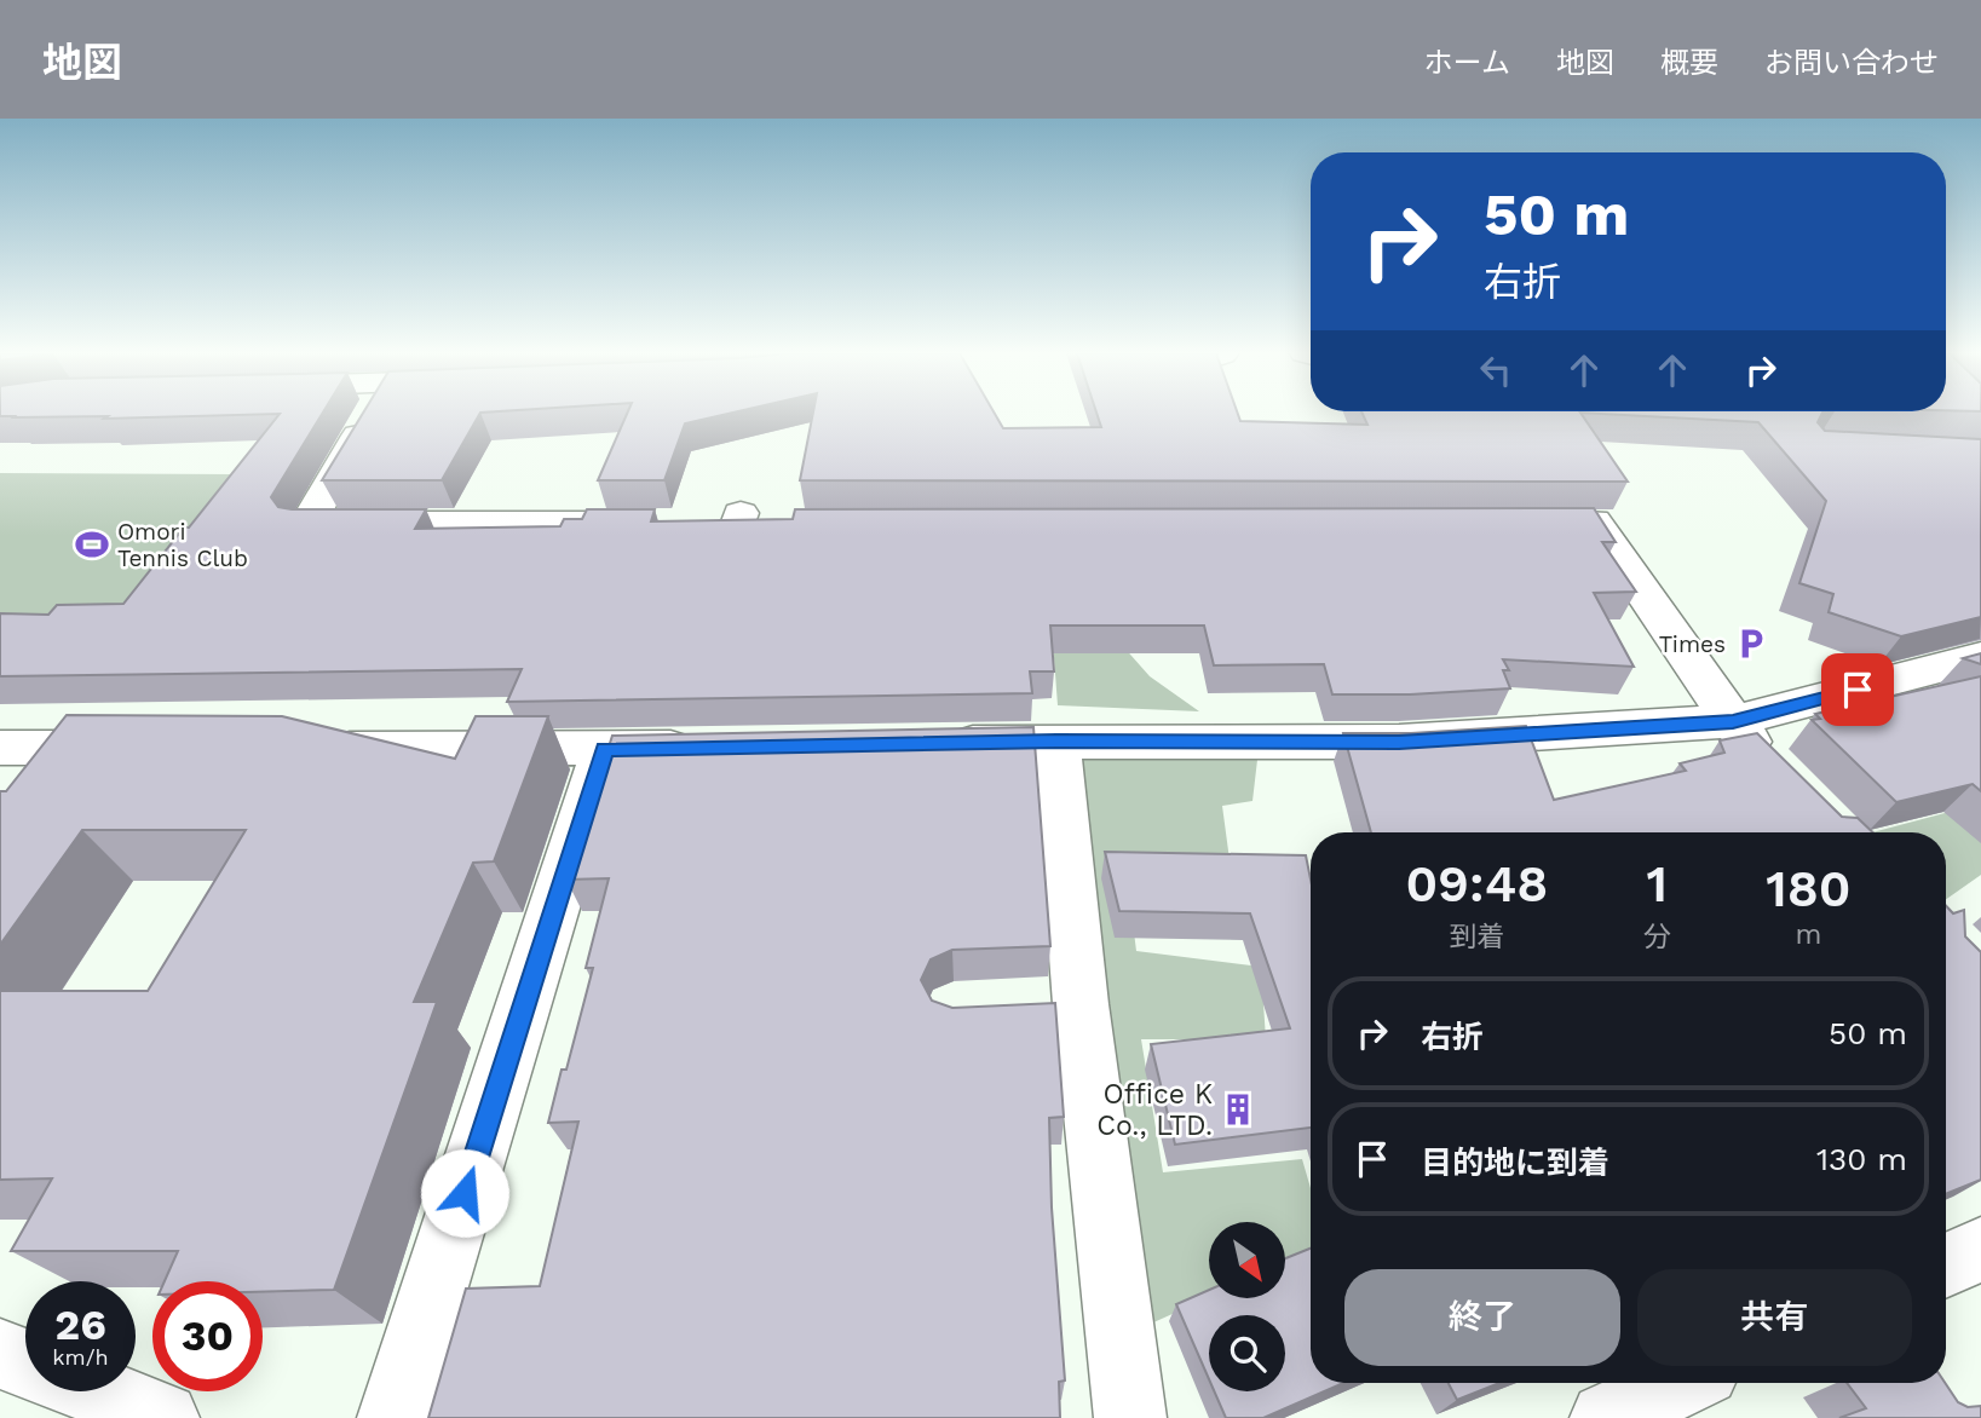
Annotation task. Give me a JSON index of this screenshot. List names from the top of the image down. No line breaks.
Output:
{"places":{"sports":["Omori Tennis Club"],"parking":["Times"],"building":["Office K Co., LTD."]},"north":"bottom right","page":{"header":"地図","nav":["ホーム","地図","概要","お問い合わせ"],"turn":["50 m","右折"],"eta":["09:48","到着","1","分","180","m"],"list":[{"name":"右折","value":"50 m"},{"name":"目的地に到着","value":"130 m"}],"buttons":["終了","共有"],"speed":"26 km/h","limit":"30"}}
